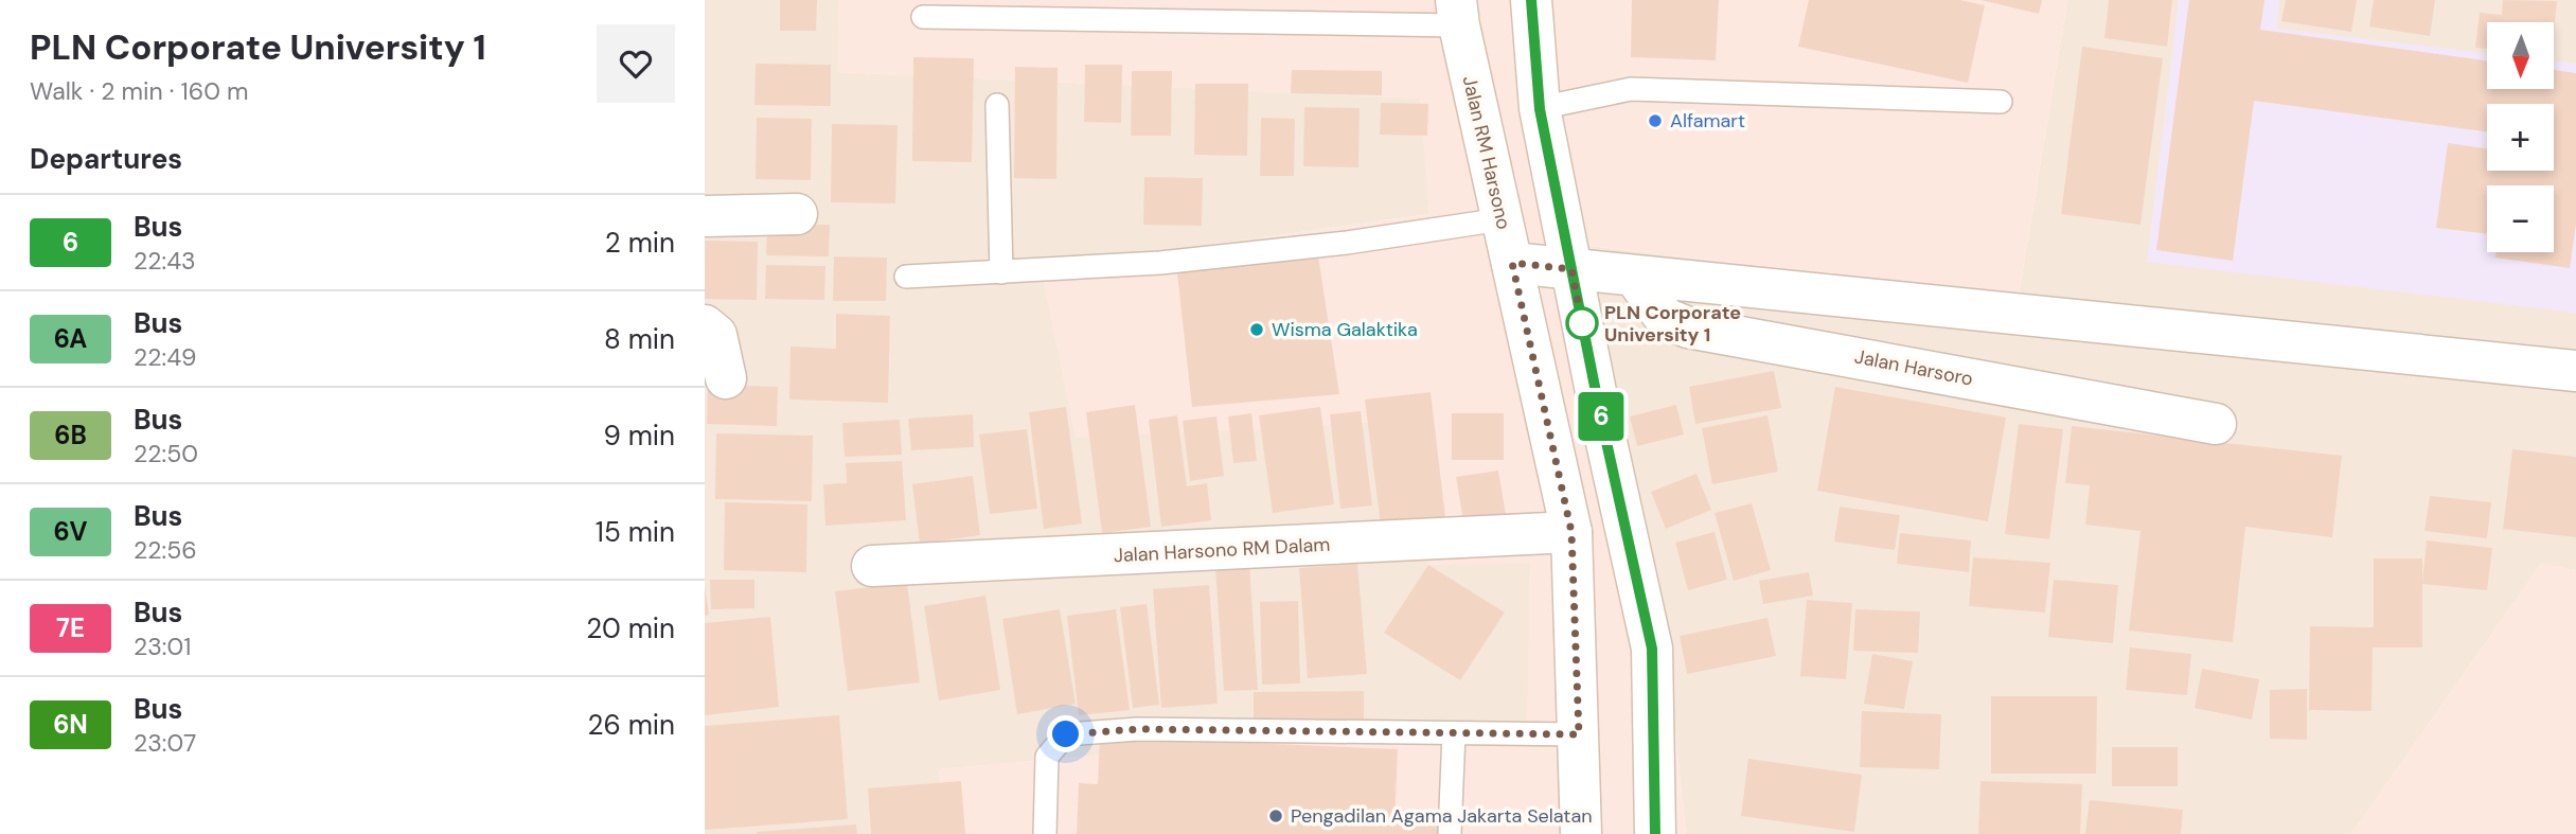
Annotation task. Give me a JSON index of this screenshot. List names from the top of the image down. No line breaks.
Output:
{"streets":{"street":["Jalan RM Harsono","Jalan Harsoro","Jalan Harsono RM Dalam"]},"crossings":[["Jalan RM Harsono","Jalan Harsono RM Dalam"]],"places":["Alfamart","PLN Corporate University 1","Wisma Galaktika","Pengadilan Agama Jakarta Selatan"],"lines":["bus line 6"],"north":"bottom","page":{"heading":[["PLN Corporate University 1","Walk · 2 min · 160 m"],"Departures"],"on_map":"6","map_buttons":["+","−"],"list":[{"mark":"6","name":"Bus","note":"22:43","value":"2 min"},{"mark":"6A","name":"Bus","note":"22:49","value":"8 min"},{"mark":"6B","name":"Bus","note":"22:50","value":"9 min"},{"mark":"6V","name":"Bus","note":"22:56","value":"15 min"},{"mark":"7E","name":"Bus","note":"23:01","value":"20 min"},{"mark":"6N","name":"Bus","note":"23:07","value":"26 min"}]}}
